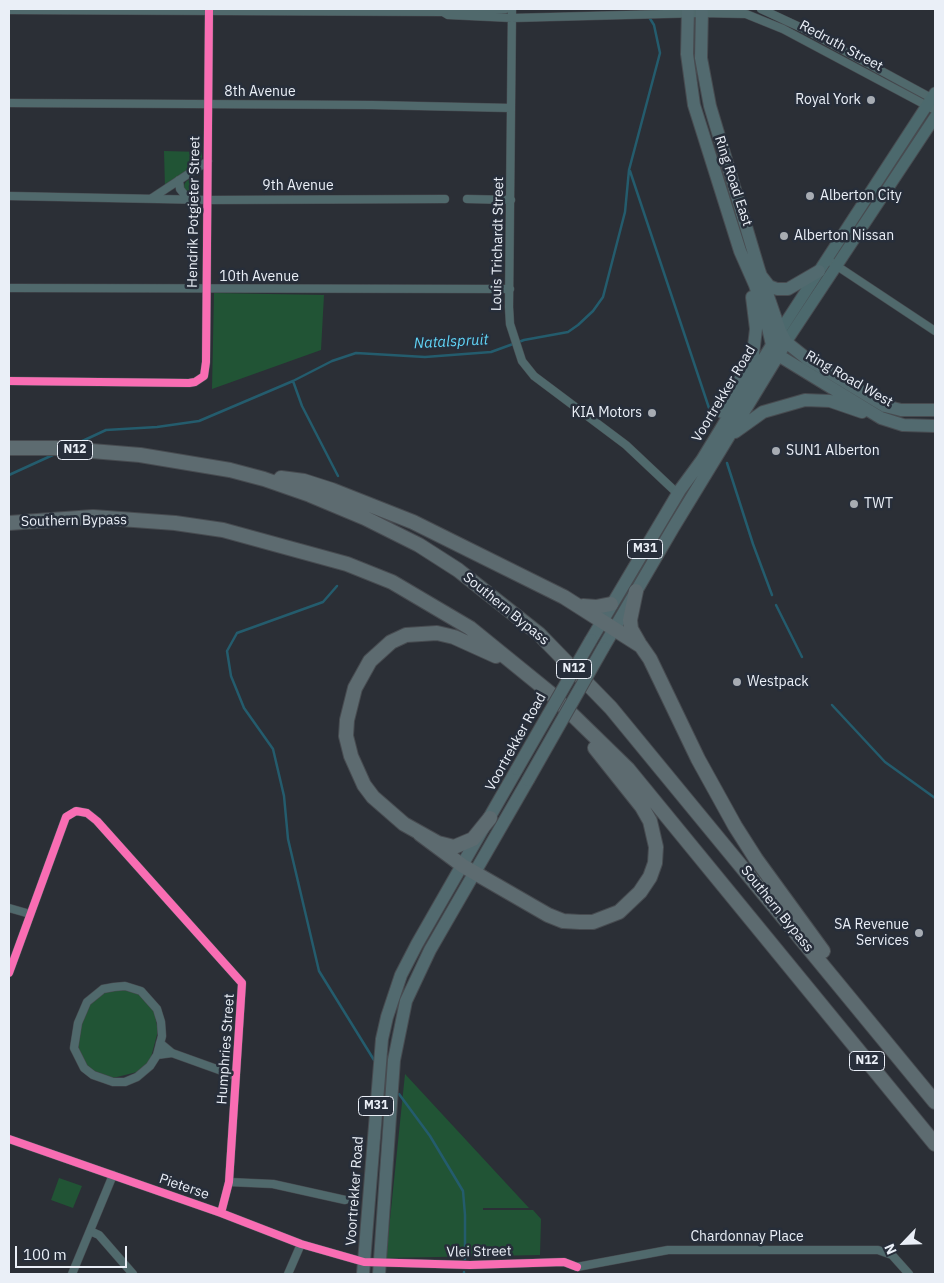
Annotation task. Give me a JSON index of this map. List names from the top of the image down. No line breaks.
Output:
{"streets":{"highway":["N12","Southern Bypass"],"main road":["Ring Road East","Ring Road West","Voortrekker Road","M31"],"street":["Redruth Street","8th Avenue","9th Avenue","Hendrik Potgieter Street","Louis Trichardt Street","10th Avenue","Humphries Street","Pieterse","Chardonnay Place","Vlei Street"]},"crossings":[["Redruth Street","Ring Road East"],["Redruth Street","Louis Trichardt Street"],["Redruth Street","Voortrekker Road"],["8th Avenue","Hendrik Potgieter Street"],["8th Avenue","Louis Trichardt Street"],["Ring Road East","Ring Road West"],["Ring Road East","Voortrekker Road"],["9th Avenue","Hendrik Potgieter Street"],["Hendrik Potgieter Street","10th Avenue"],["Louis Trichardt Street","10th Avenue"],["Louis Trichardt Street","Voortrekker Road"],["Ring Road West","Voortrekker Road"],["Voortrekker Road","Pieterse"],["Voortrekker Road","Vlei Street"],["Humphries Street","Pieterse"],["Pieterse","Vlei Street"],["Chardonnay Place","Vlei Street"]],"water":["Natalspruit"],"places":["Royal York","Alberton City","Alberton Nissan","KIA Motors","SUN1 Alberton","TWT","Westpack","SA Revenue Services"],"scale_bar":"100 m","north":"bottom left"}
